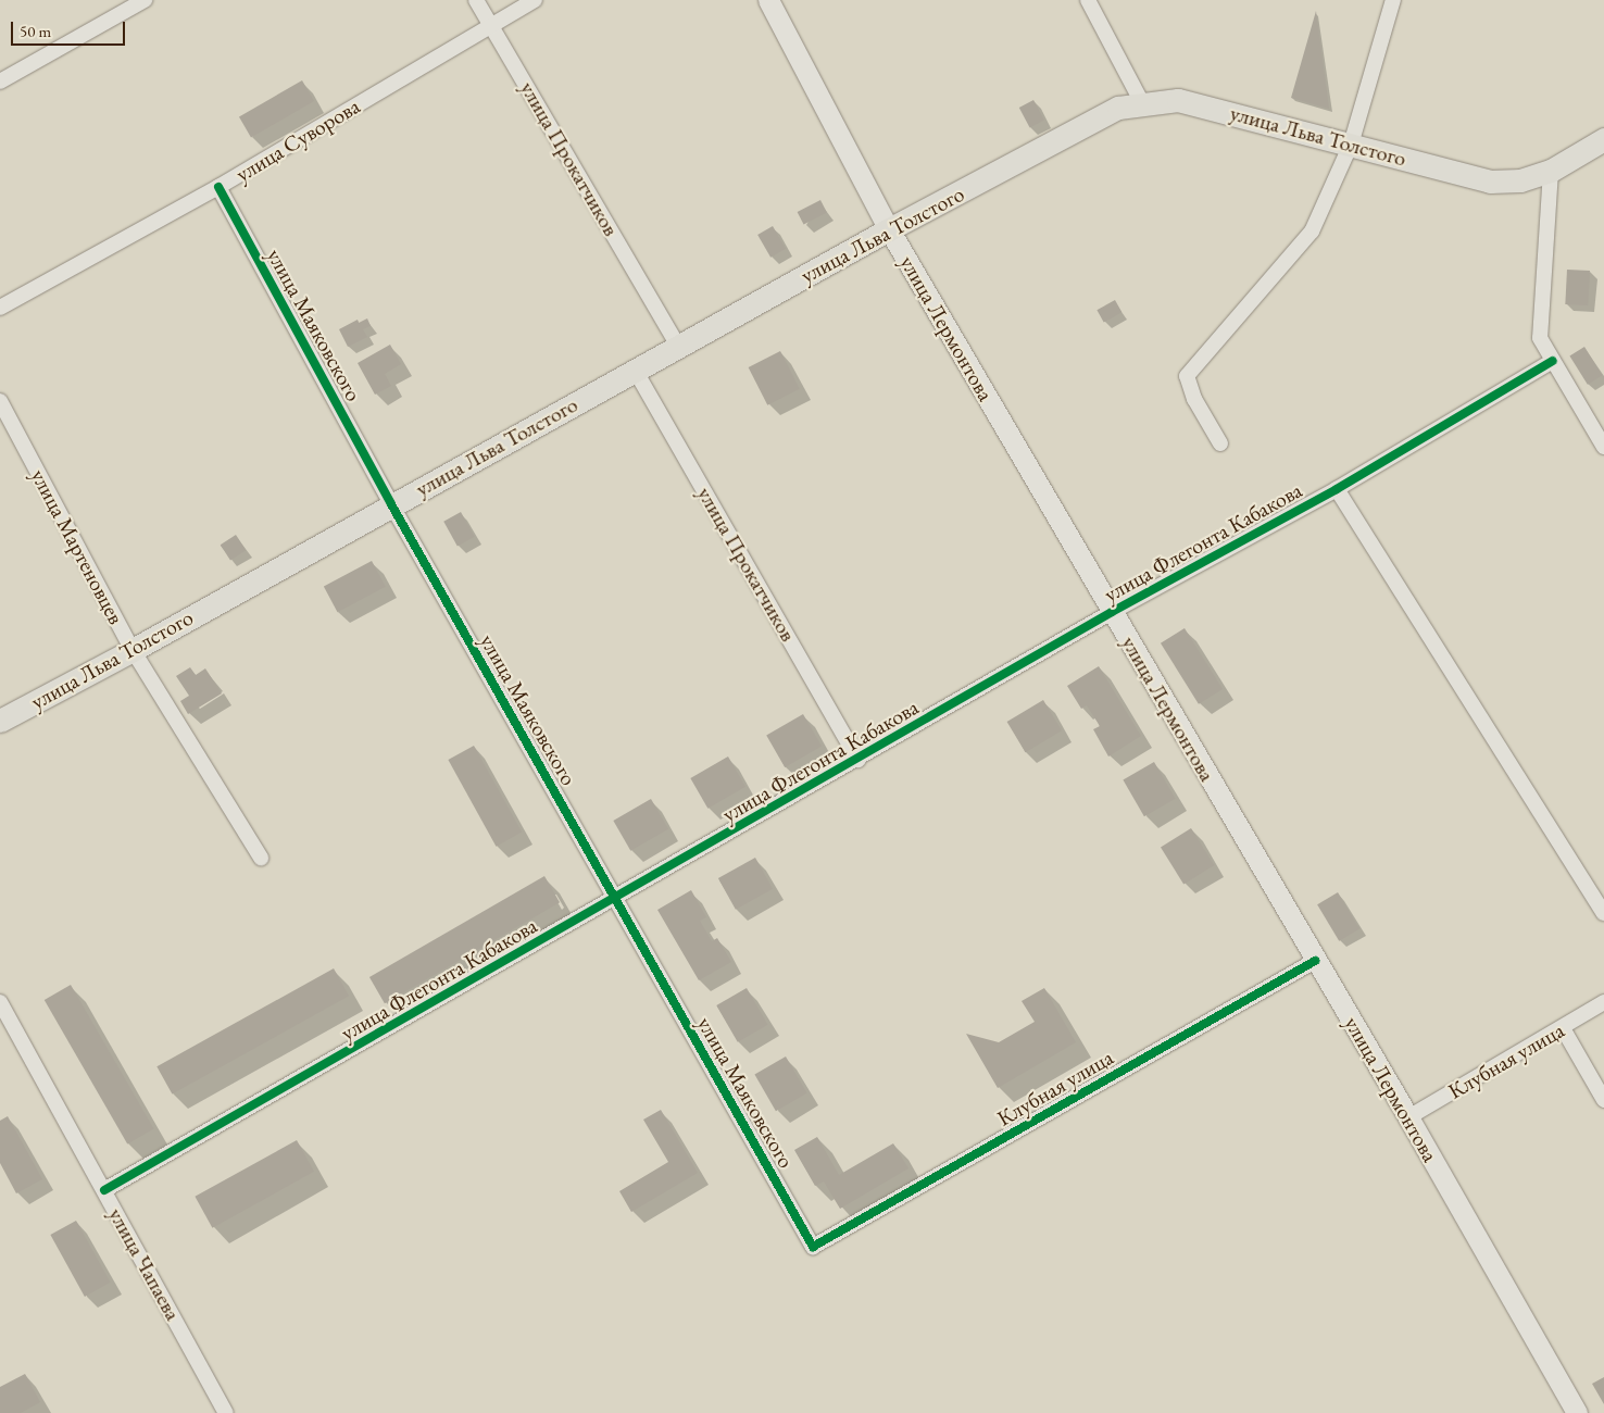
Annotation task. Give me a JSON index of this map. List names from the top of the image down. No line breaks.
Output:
{"streets":{"main road":["улица Льва Толстого"],"street":["улица Суворова","улица Прокатчиков","улица Маяковского","улица Лермонтова","улица Флегонта Кабакова","улица Мартеновцев","Клубная улица","улица Чапаева"]},"crossings":[["улица Льва Толстого","улица Прокатчиков"],["улица Льва Толстого","улица Маяковского"],["улица Льва Толстого","улица Лермонтова"],["улица Льва Толстого","улица Мартеновцев"],["улица Суворова","улица Прокатчиков"],["улица Суворова","улица Маяковского"],["улица Прокатчиков","улица Флегонта Кабакова"],["улица Маяковского","улица Флегонта Кабакова"],["улица Маяковского","Клубная улица"],["улица Лермонтова","улица Флегонта Кабакова"],["улица Лермонтова","Клубная улица"],["улица Флегонта Кабакова","улица Чапаева"]],"scale_bar":"50 m"}
